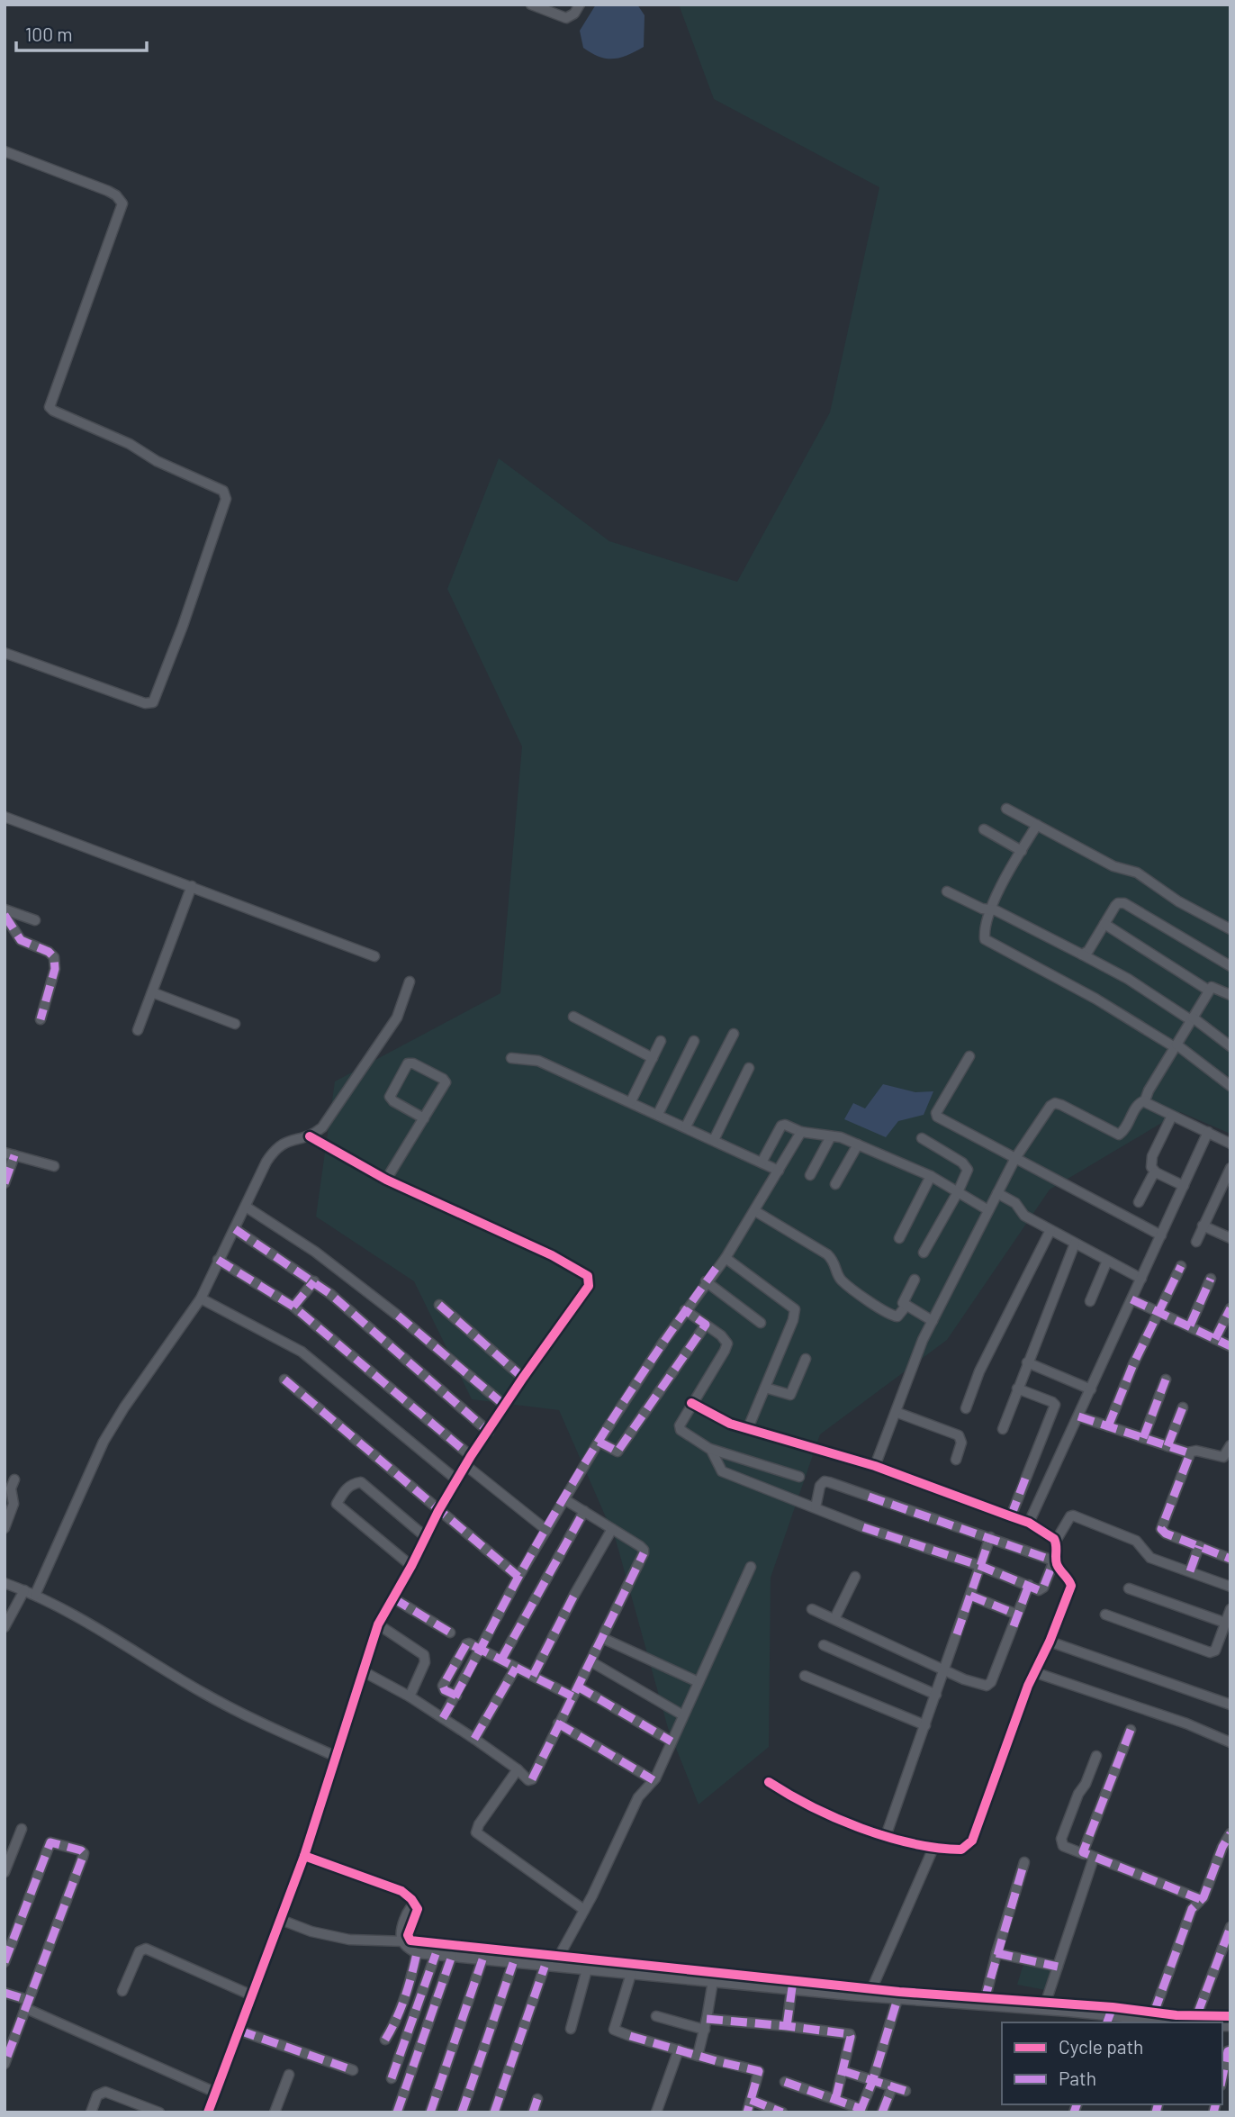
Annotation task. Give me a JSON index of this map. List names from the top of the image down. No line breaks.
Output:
{"legend":["Cycle path","Path"],"scale_bar":"100 m"}
